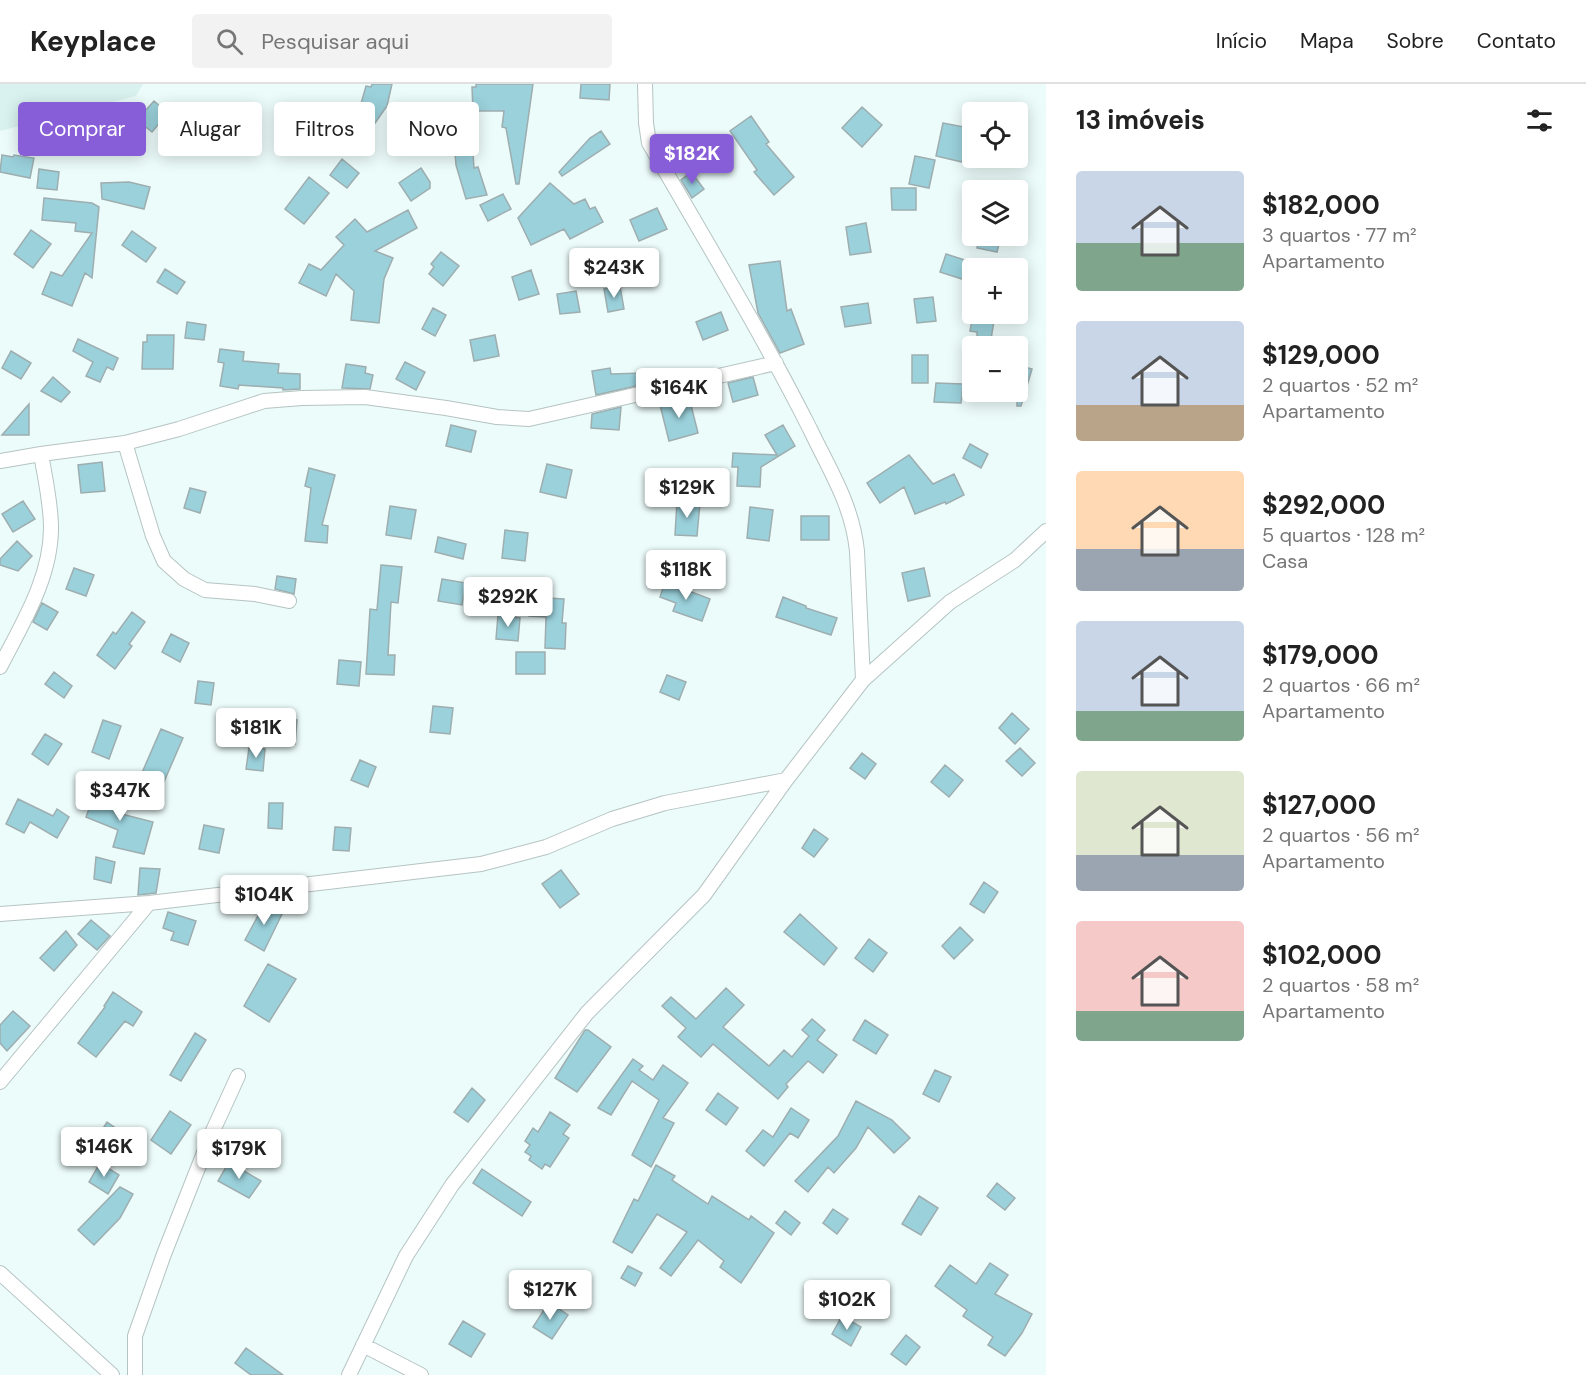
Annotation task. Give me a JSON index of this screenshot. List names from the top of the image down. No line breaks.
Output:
{"page":{"header":"Keyplace","search":"Pesquisar aqui","nav":["Início","Mapa","Sobre","Contato"],"heading":"13 imóveis","map_buttons":["+","−"],"chip":["Comprar","Alugar","Filtros","Novo"],"price":["$182K","$243K","$164K","$129K","$118K","$292K","$181K","$347K","$104K","$146K","$179K","$127K","$102K"],"list":[{"name":"$182,000","note":"3 quartos · 77 m² · Apartamento"},{"name":"$129,000","note":"2 quartos · 52 m² · Apartamento"},{"name":"$292,000","note":"5 quartos · 128 m² · Casa"},{"name":"$179,000","note":"2 quartos · 66 m² · Apartamento"},{"name":"$127,000","note":"2 quartos · 56 m² · Apartamento"},{"name":"$102,000","note":"2 quartos · 58 m² · Apartamento"}]}}
